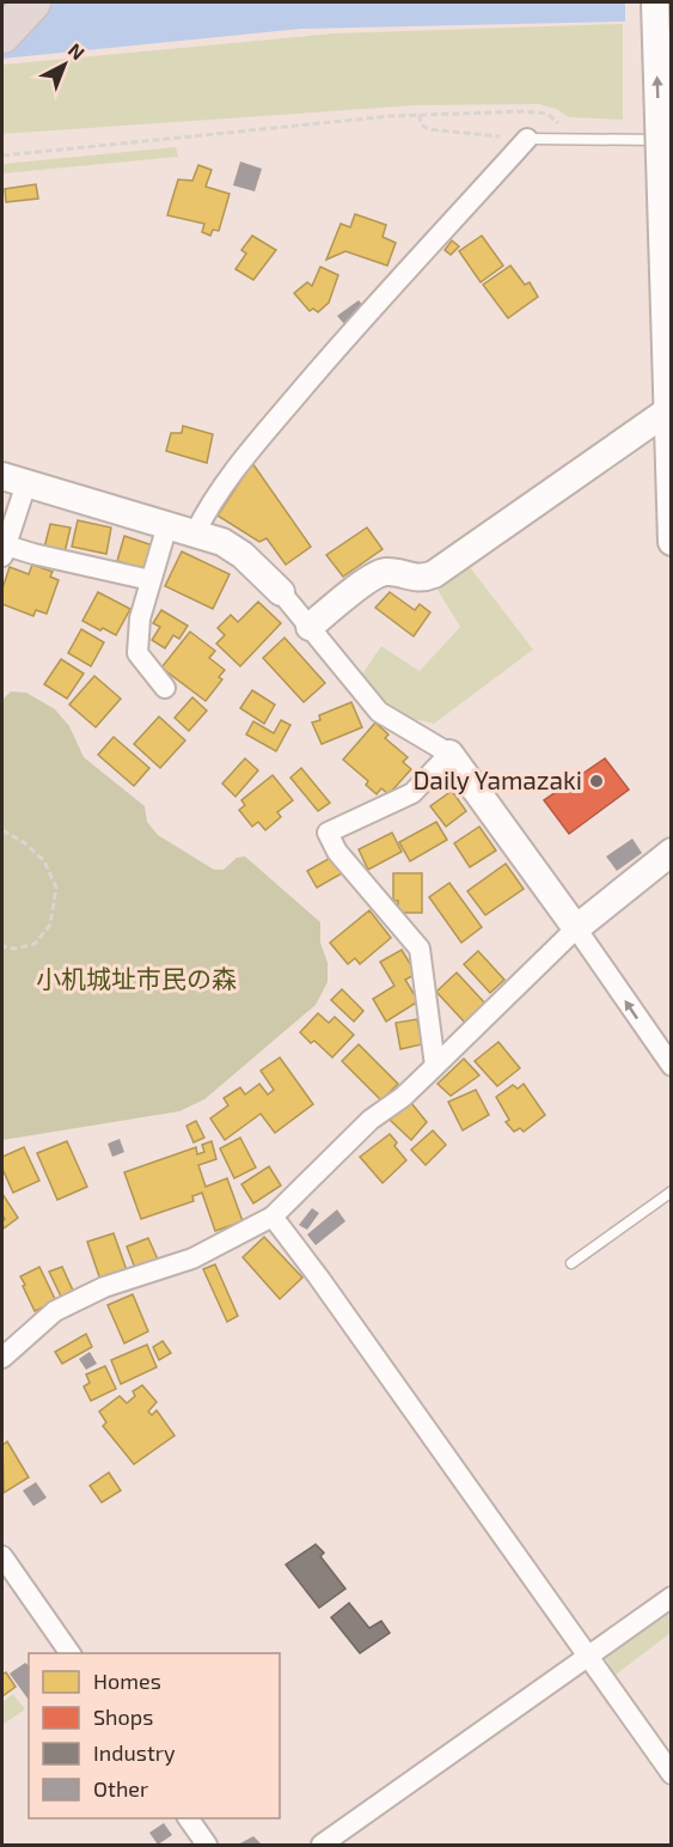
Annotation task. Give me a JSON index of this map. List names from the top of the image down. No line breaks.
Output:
{"parks":["小机城址市民の森"],"places":["Daily Yamazaki"],"legend":["Homes","Shops","Industry","Other"],"north":"top right"}
